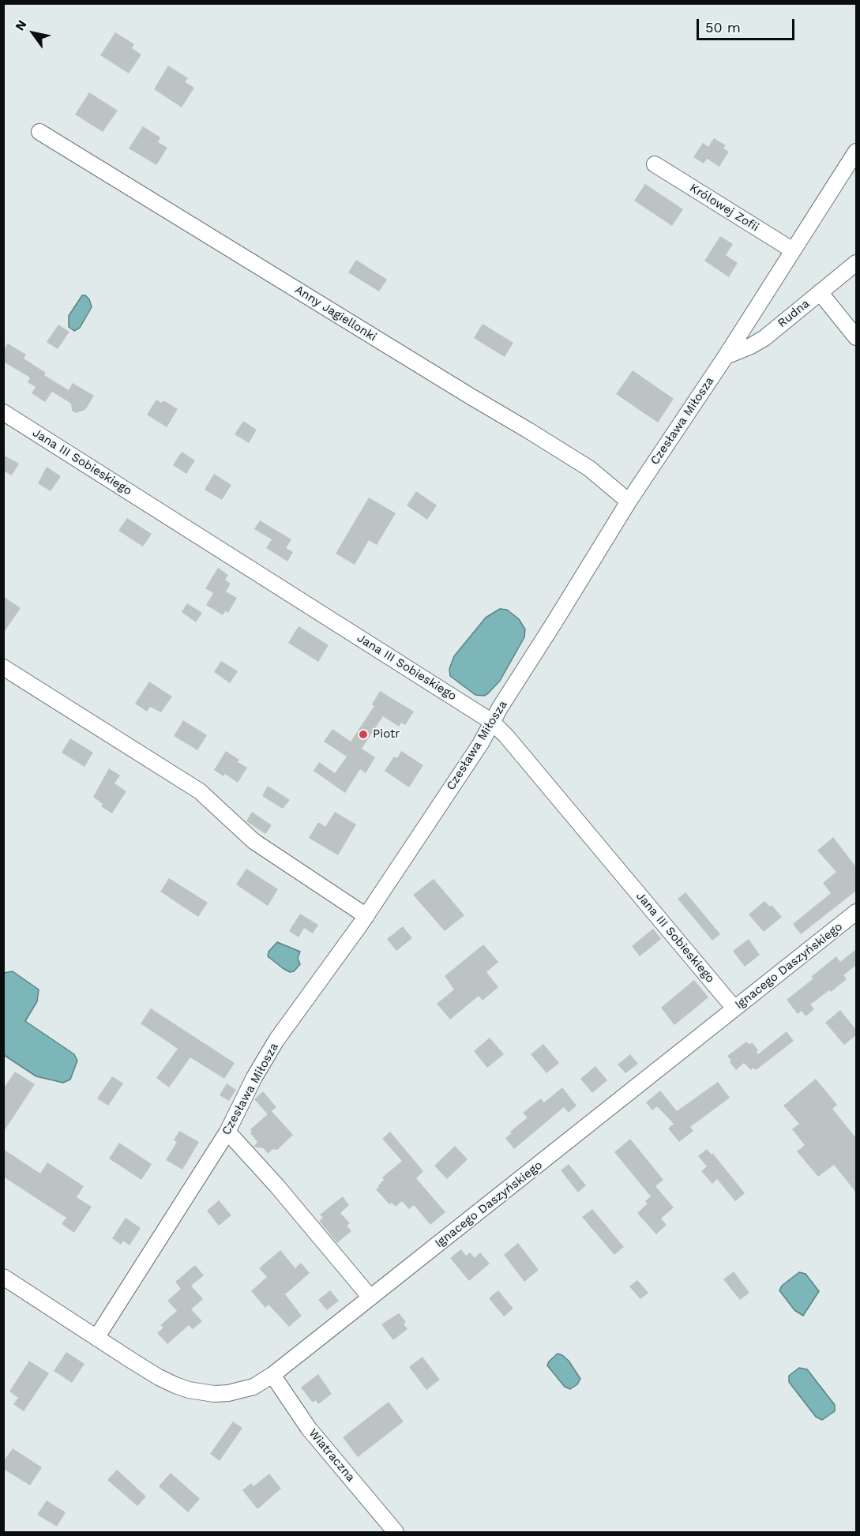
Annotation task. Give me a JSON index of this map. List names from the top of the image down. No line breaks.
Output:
{"streets":{"street":["Królowej Zofii","Anny Jagiellonki","Rudna","Czesława Miłosza","Jana III Sobieskiego","Ignacego Daszyńskiego","Wiatraczna"]},"crossings":[["Królowej Zofii","Czesława Miłosza"],["Anny Jagiellonki","Czesława Miłosza"],["Rudna","Czesława Miłosza"],["Czesława Miłosza","Jana III Sobieskiego"],["Czesława Miłosza","Ignacego Daszyńskiego"],["Jana III Sobieskiego","Ignacego Daszyńskiego"],["Ignacego Daszyńskiego","Wiatraczna"]],"places":["Piotr"],"scale_bar":"50 m","north":"top left"}
